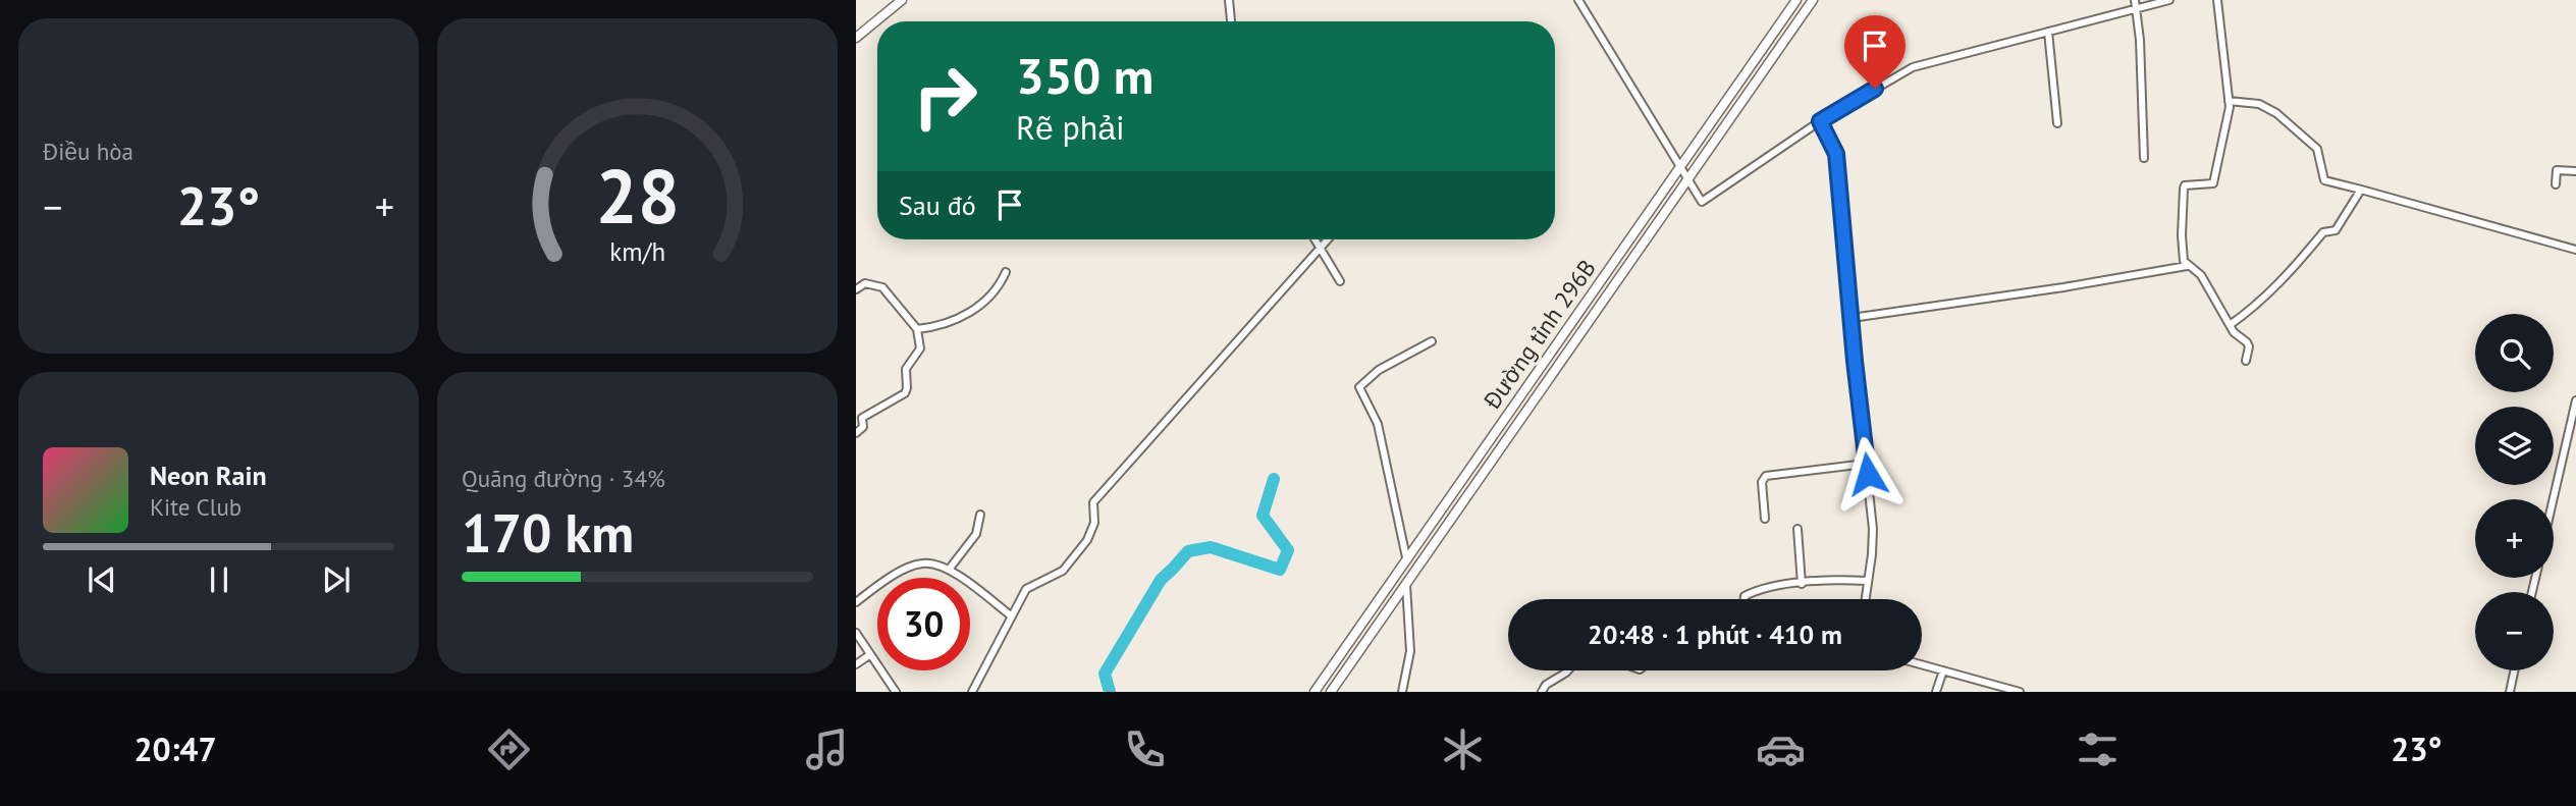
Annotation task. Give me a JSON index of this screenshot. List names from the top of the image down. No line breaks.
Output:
{"streets":{"main road":["Đường tỉnh 296B"]},"page":{"tile":["Điều hòa",["Quãng đường · 34%","170 km"]],"turn":["350 m","Rẽ phải"],"then":"Sau đó","heat":["−","23°","+"],"map_buttons":["+","−"],"song":["Neon Rain","Kite Club"],"limit":"30","trip":"20:48 · 1 phút · 410 m","tabs":["20:47","23°"],"gauge":["28","km/h"]}}
